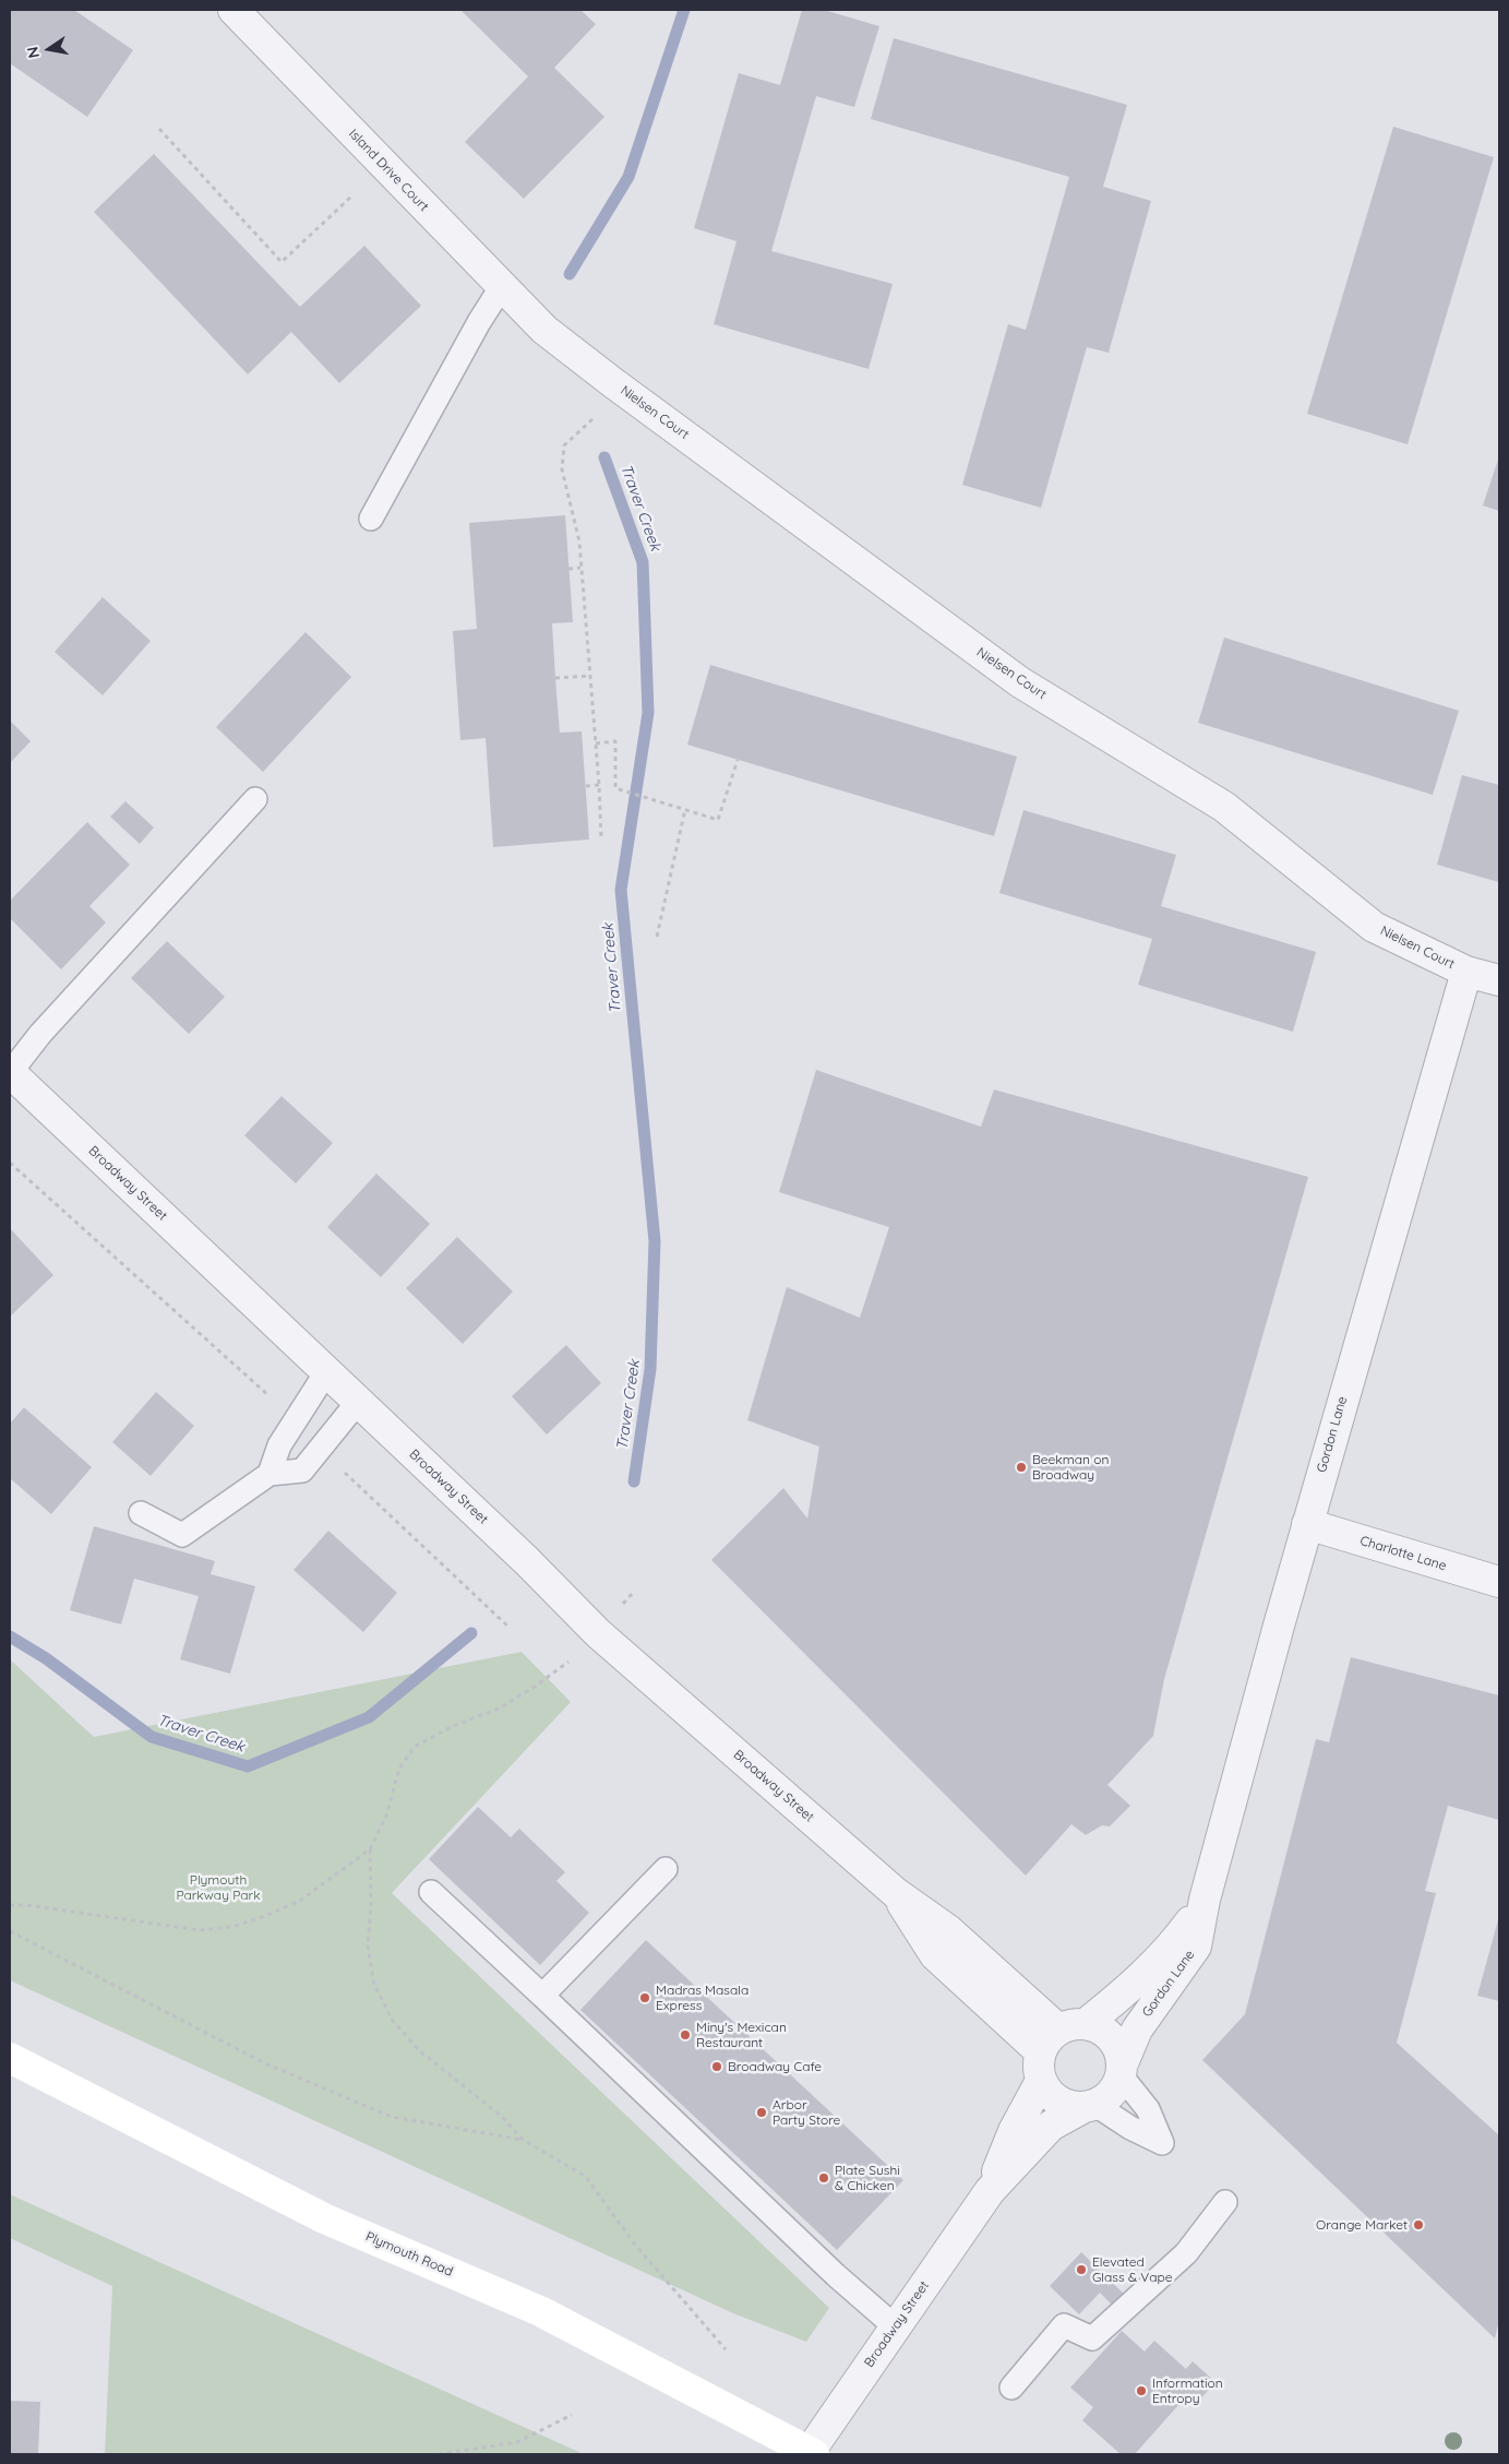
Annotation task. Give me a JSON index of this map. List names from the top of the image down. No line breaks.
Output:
{"streets":{"main road":["Plymouth Road"],"street":["Island Drive Court","Nielsen Court","Broadway Street","Gordon Lane","Charlotte Lane"]},"crossings":[["Island Drive Court","Nielsen Court"],["Nielsen Court","Gordon Lane"],["Broadway Street","Gordon Lane"],["Broadway Street","Plymouth Road"],["Gordon Lane","Charlotte Lane"]],"water":["Traver Creek"],"parks":["Plymouth Parkway Park"],"places":["Beekman on Broadway","Madras Masala Express","Miny's Mexican Restaurant","Broadway Cafe","Arbor Party Store","Plate Sushi & Chicken","Orange Market","Elevated Glass & Vape","Information Entropy"],"north":"left"}
